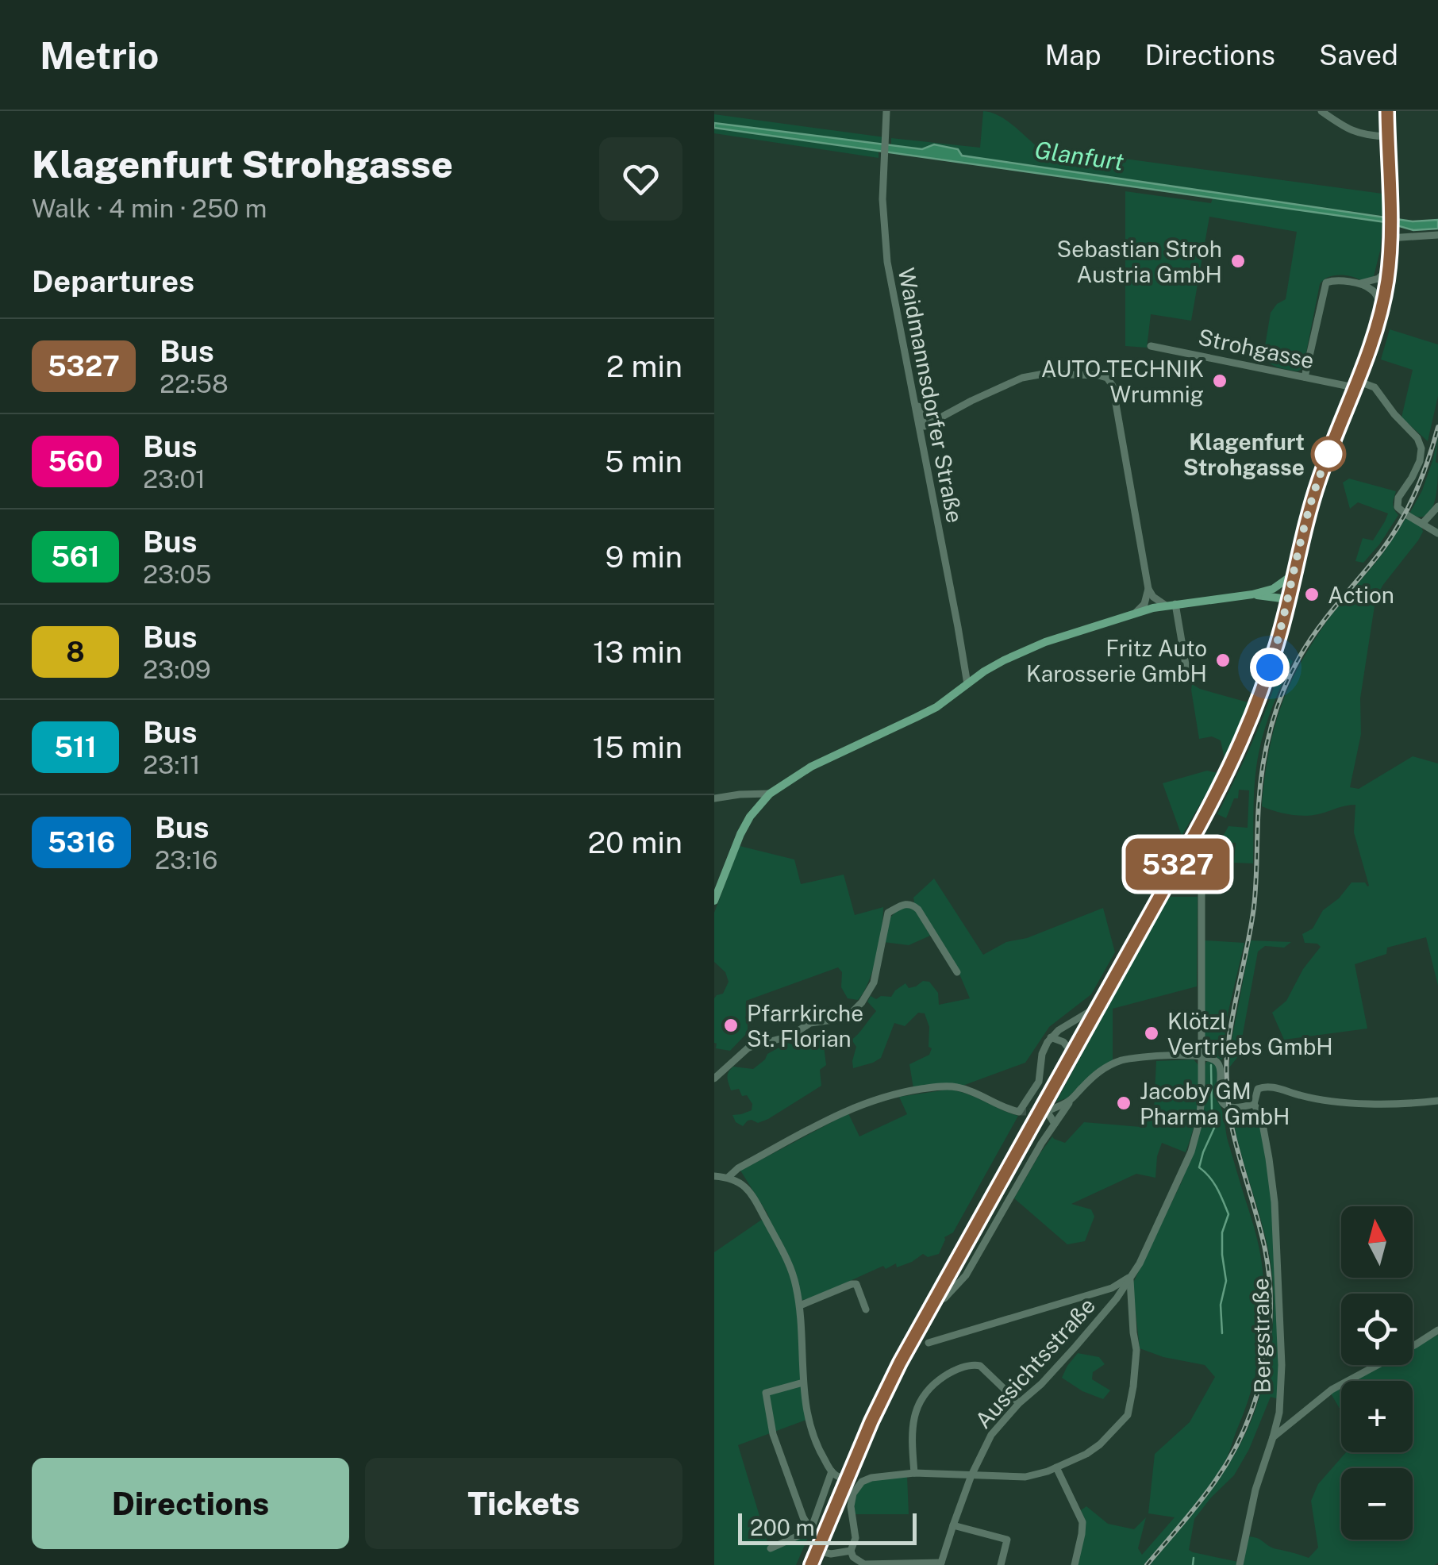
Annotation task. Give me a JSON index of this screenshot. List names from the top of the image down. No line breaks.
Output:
{"streets":{"street":["Strohgasse","Waidmannsdorfer Straße","Bergstraße","Aussichtsstraße"]},"water":["Glanfurt"],"places":["Sebastian Stroh Austria GmbH","AUTO-TECHNIK Wrumnig","Klagenfurt Strohgasse","Action","Fritz Auto Karosserie GmbH","Pfarrkirche St. Florian","Klötzl Vertriebs GmbH","Jacoby GM Pharma GmbH"],"lines":["bus line 5327"],"scale_bar":"200 m","north":"top","page":{"header":"Metrio","nav":["Map","Directions","Saved"],"heading":[["Klagenfurt Strohgasse","Walk · 4 min · 250 m"],"Departures"],"on_map":"5327","list":[{"mark":"5327","name":"Bus","note":"22:58","value":"2 min"},{"mark":"560","name":"Bus","note":"23:01","value":"5 min"},{"mark":"561","name":"Bus","note":"23:05","value":"9 min"},{"mark":"8","name":"Bus","note":"23:09","value":"13 min"},{"mark":"511","name":"Bus","note":"23:11","value":"15 min"},{"mark":"5316","name":"Bus","note":"23:16","value":"20 min"}],"map_buttons":["+","−"],"buttons":["Directions","Tickets"],"scale":"200 m"}}
